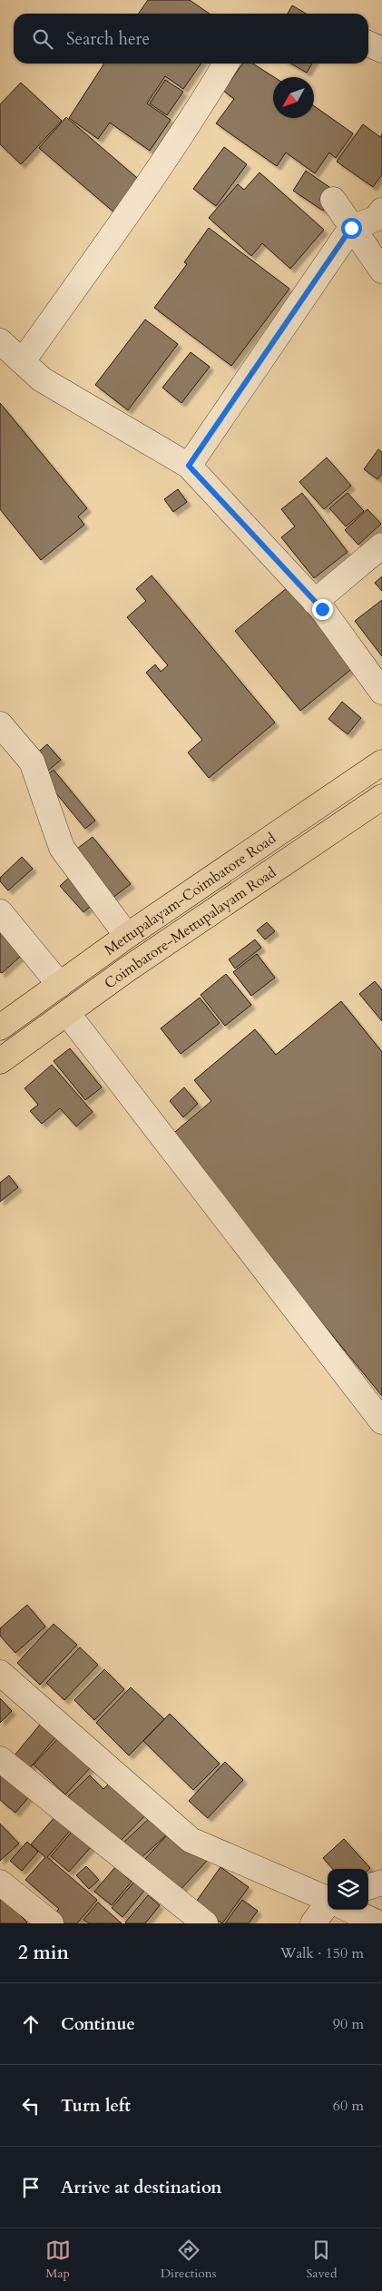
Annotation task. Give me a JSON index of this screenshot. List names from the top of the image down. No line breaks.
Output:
{"streets":{"highway":["Mettupalayam-Coimbatore Road","Coimbatore-Mettupalayam Road"]},"north":"bottom left","page":{"search":"Search here","heading":["2 min","Walk · 150 m"],"list":[["Continue","90 m"],["Turn left","60 m"],"Arrive at destination"],"nav":["Map","Directions","Saved"]}}
